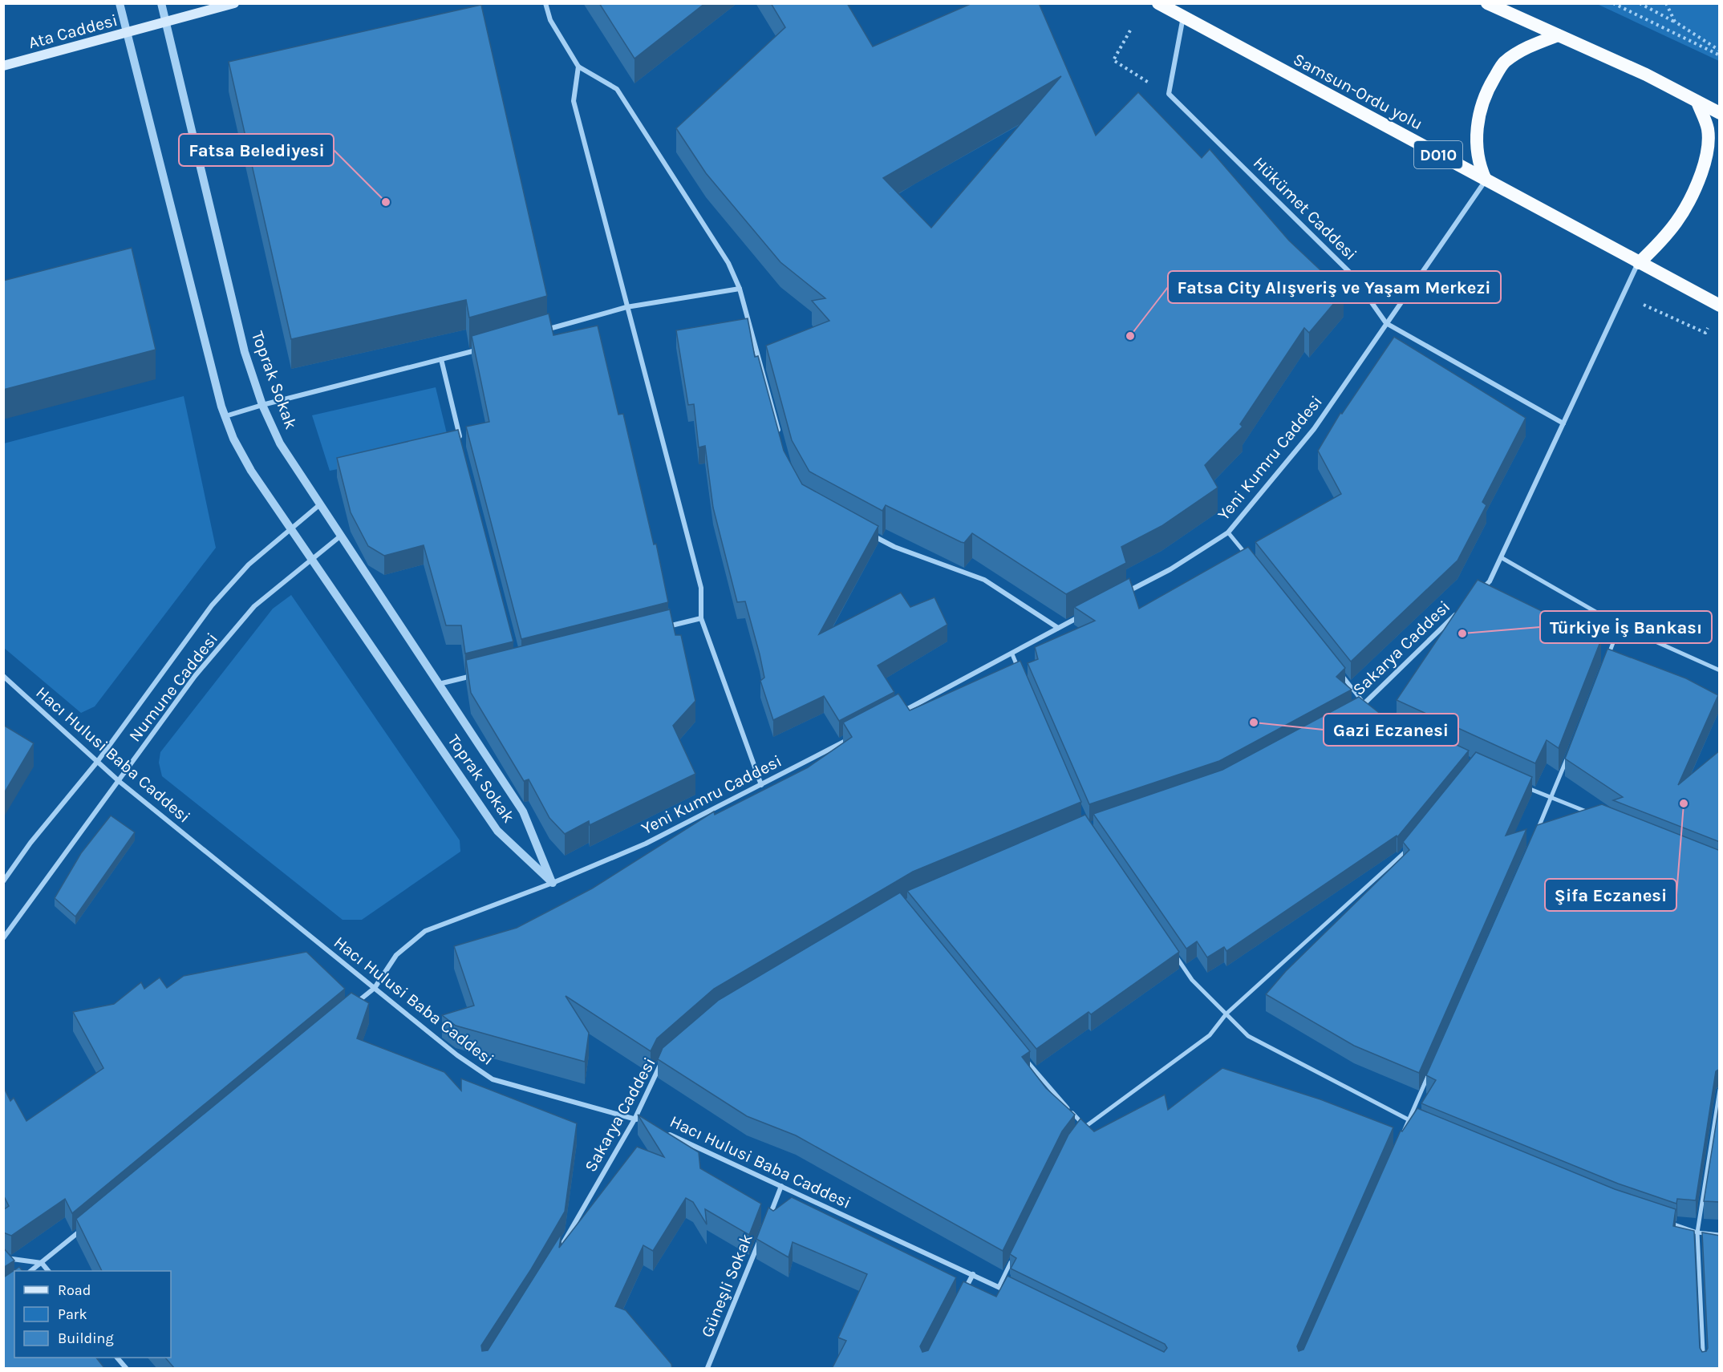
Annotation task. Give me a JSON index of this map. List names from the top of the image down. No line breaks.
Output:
{"streets":{"highway":["Samsun-Ordu yolu","D010"],"main road":["Ata Caddesi"],"street":["Hükümet Caddesi","Toprak Sokak","Yeni Kumru Caddesi","Sakarya Caddesi","Numune Caddesi","Hacı Hulusi Baba Caddesi","Güneşli Sokak"]},"crossings":[["Ata Caddesi","Toprak Sokak"],["Samsun-Ordu yolu","Yeni Kumru Caddesi"],["Hükümet Caddesi","Yeni Kumru Caddesi"],["Toprak Sokak","Yeni Kumru Caddesi"],["Toprak Sokak","Numune Caddesi"],["Yeni Kumru Caddesi","Hacı Hulusi Baba Caddesi"],["Sakarya Caddesi","Hacı Hulusi Baba Caddesi"],["Numune Caddesi","Hacı Hulusi Baba Caddesi"],["Hacı Hulusi Baba Caddesi","Güneşli Sokak"]],"places":["Fatsa Belediyesi","Fatsa City Alışveriş ve Yaşam Merkezi","Türkiye İş Bankası","Gazi Eczanesi","Şifa Eczanesi"],"legend":["Road","Park","Building"]}
